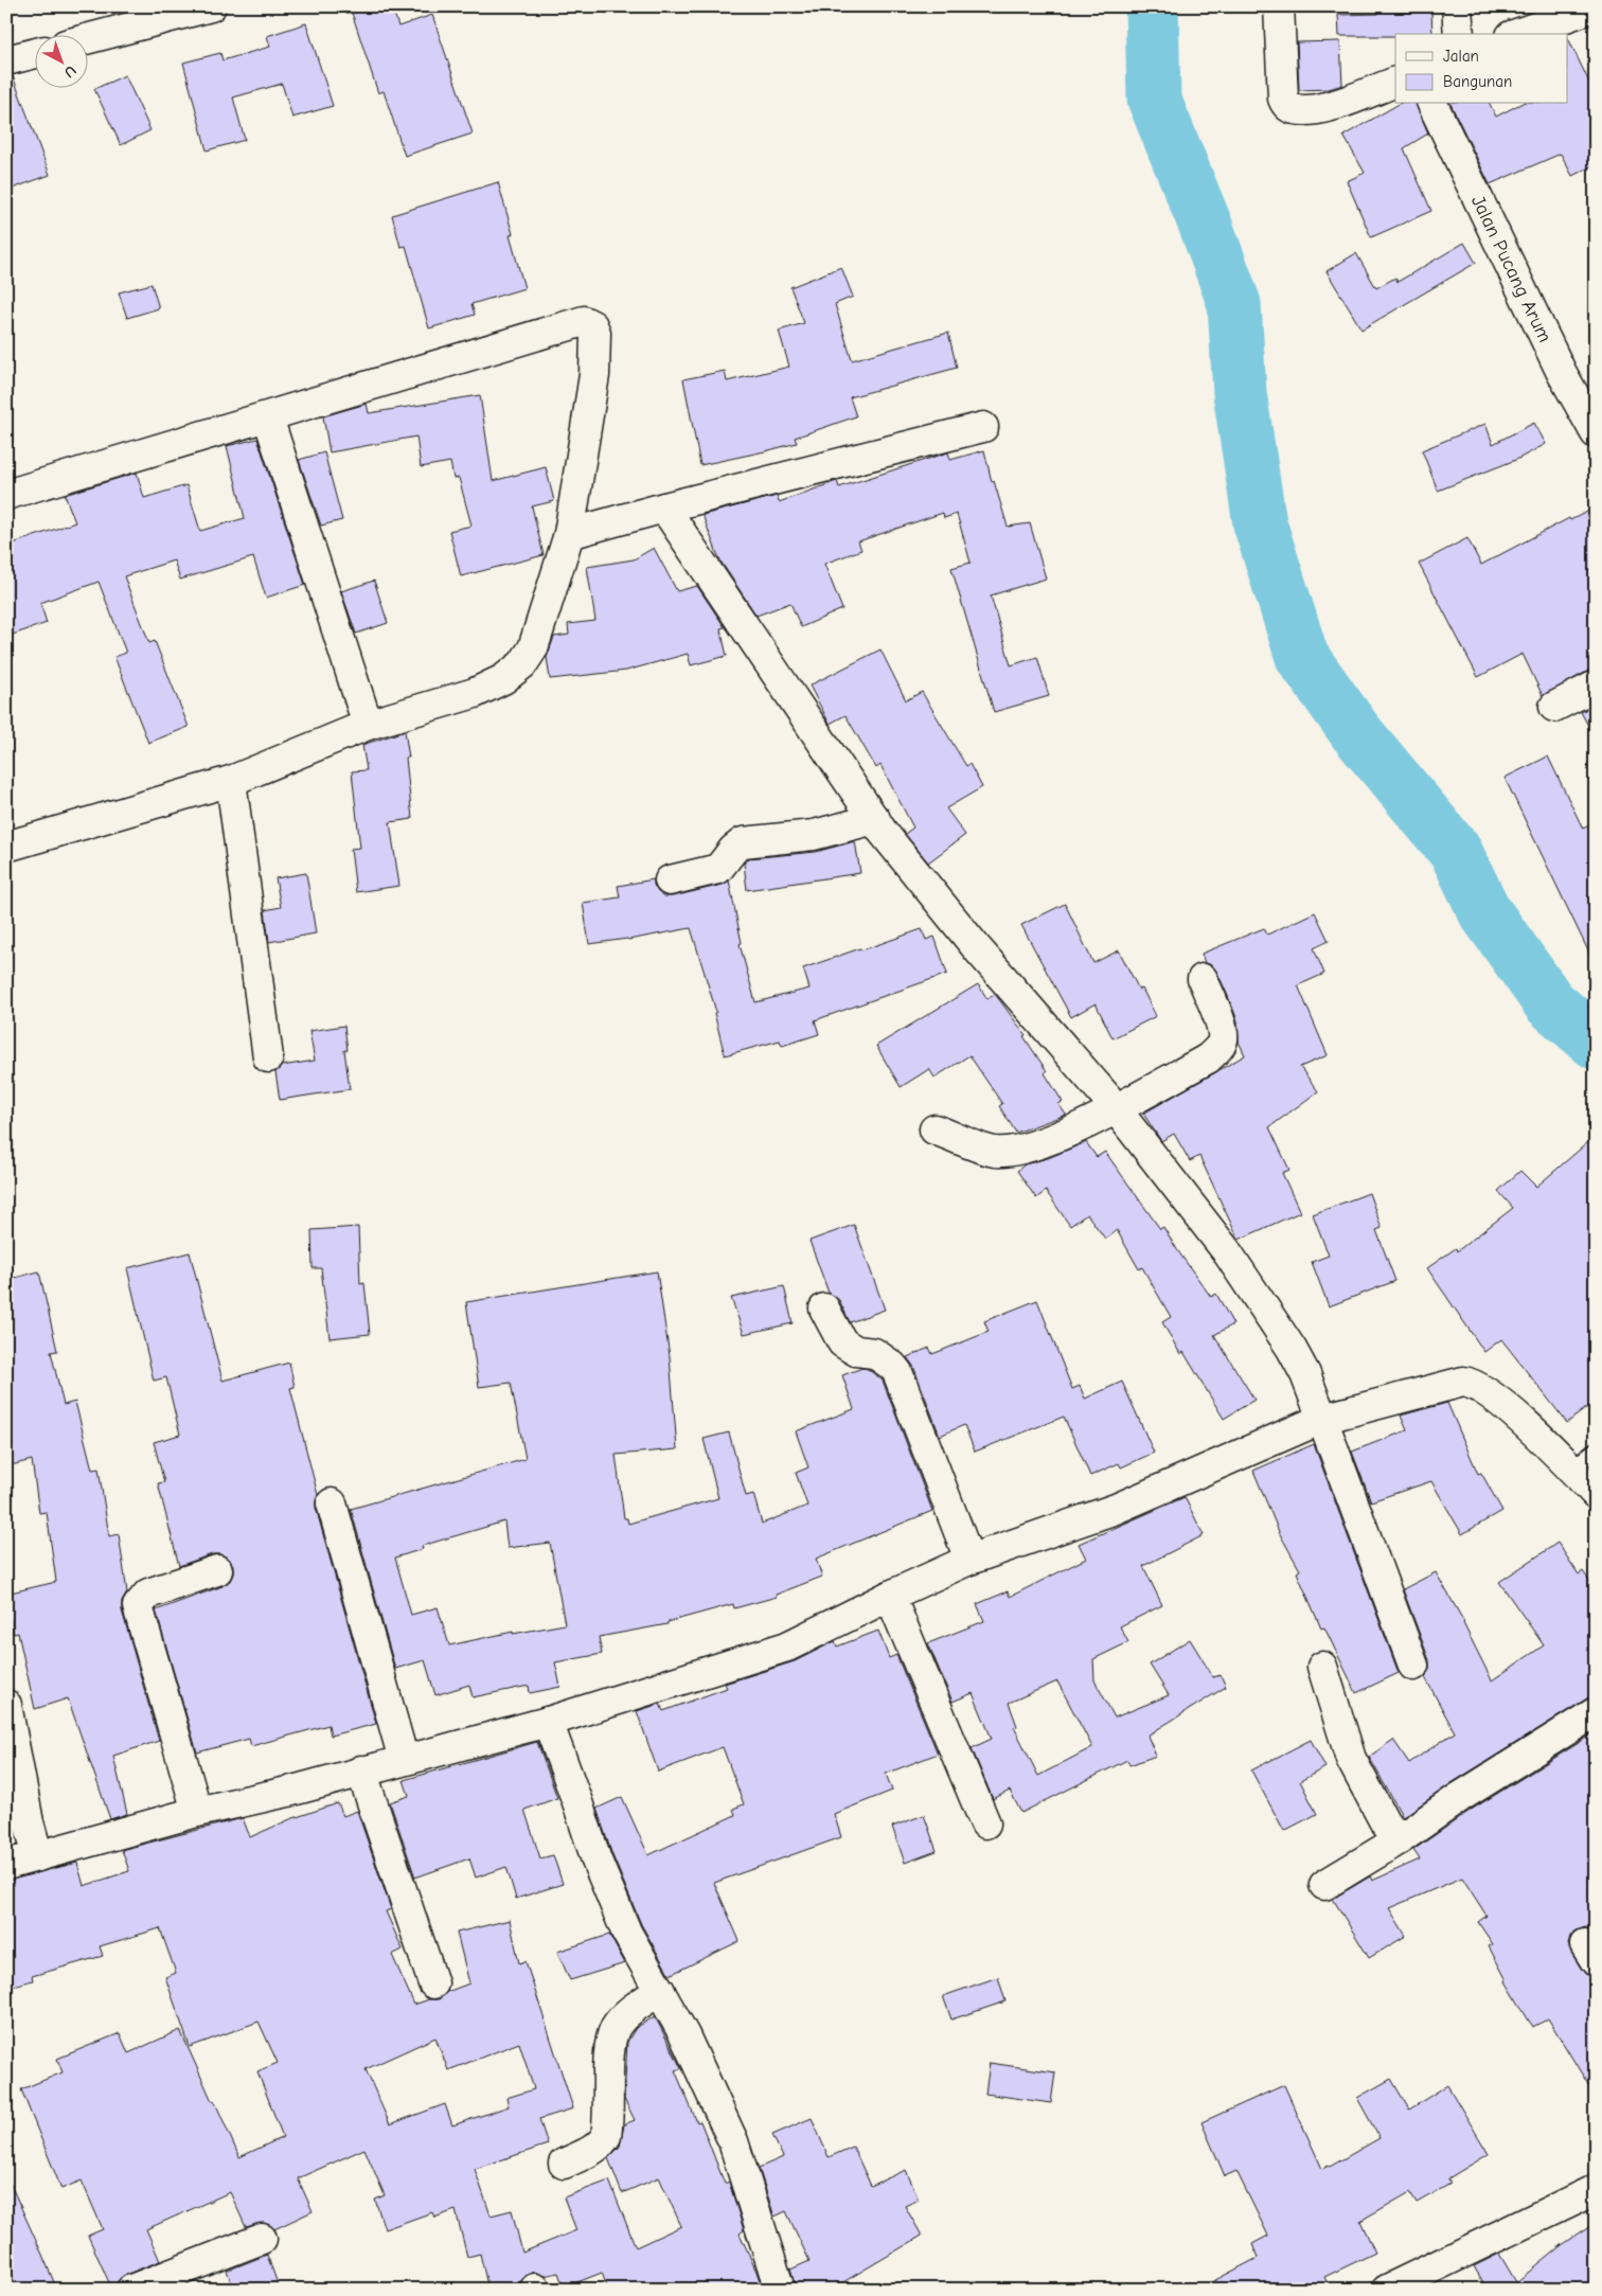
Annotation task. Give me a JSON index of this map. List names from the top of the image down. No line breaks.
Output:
{"streets":{"street":["Jalan Pucang Arum"]},"legend":["Jalan","Bangunan"],"north":"bottom right"}
